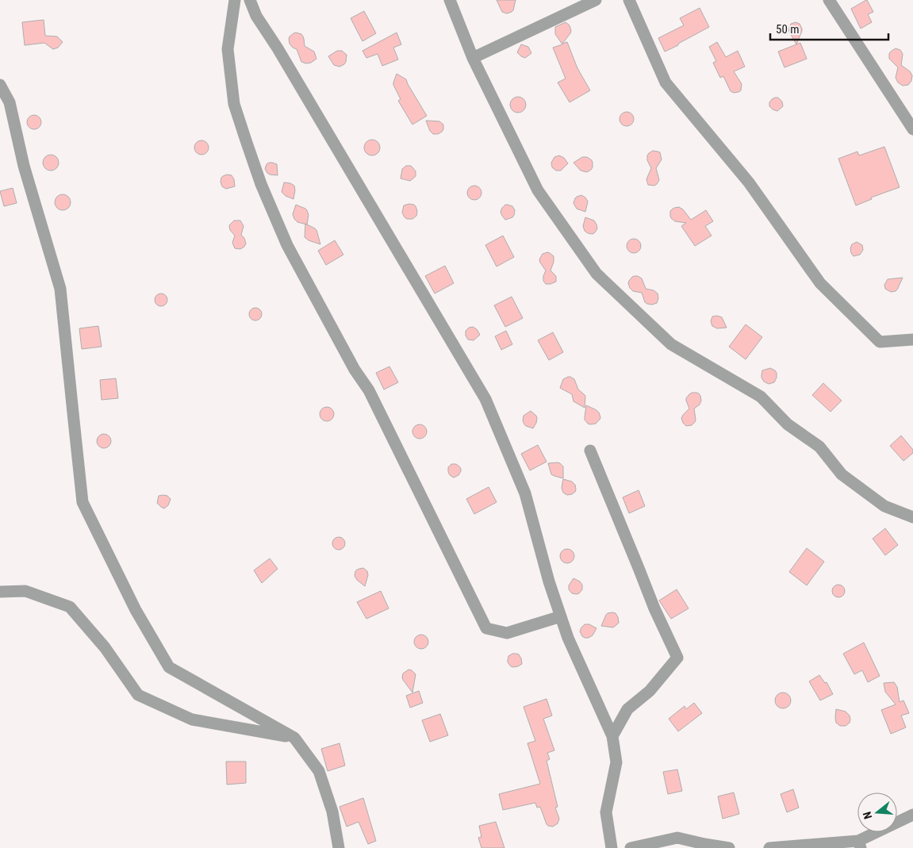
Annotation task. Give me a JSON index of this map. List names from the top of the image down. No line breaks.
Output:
{"scale_bar":"50 m","north":"left"}
